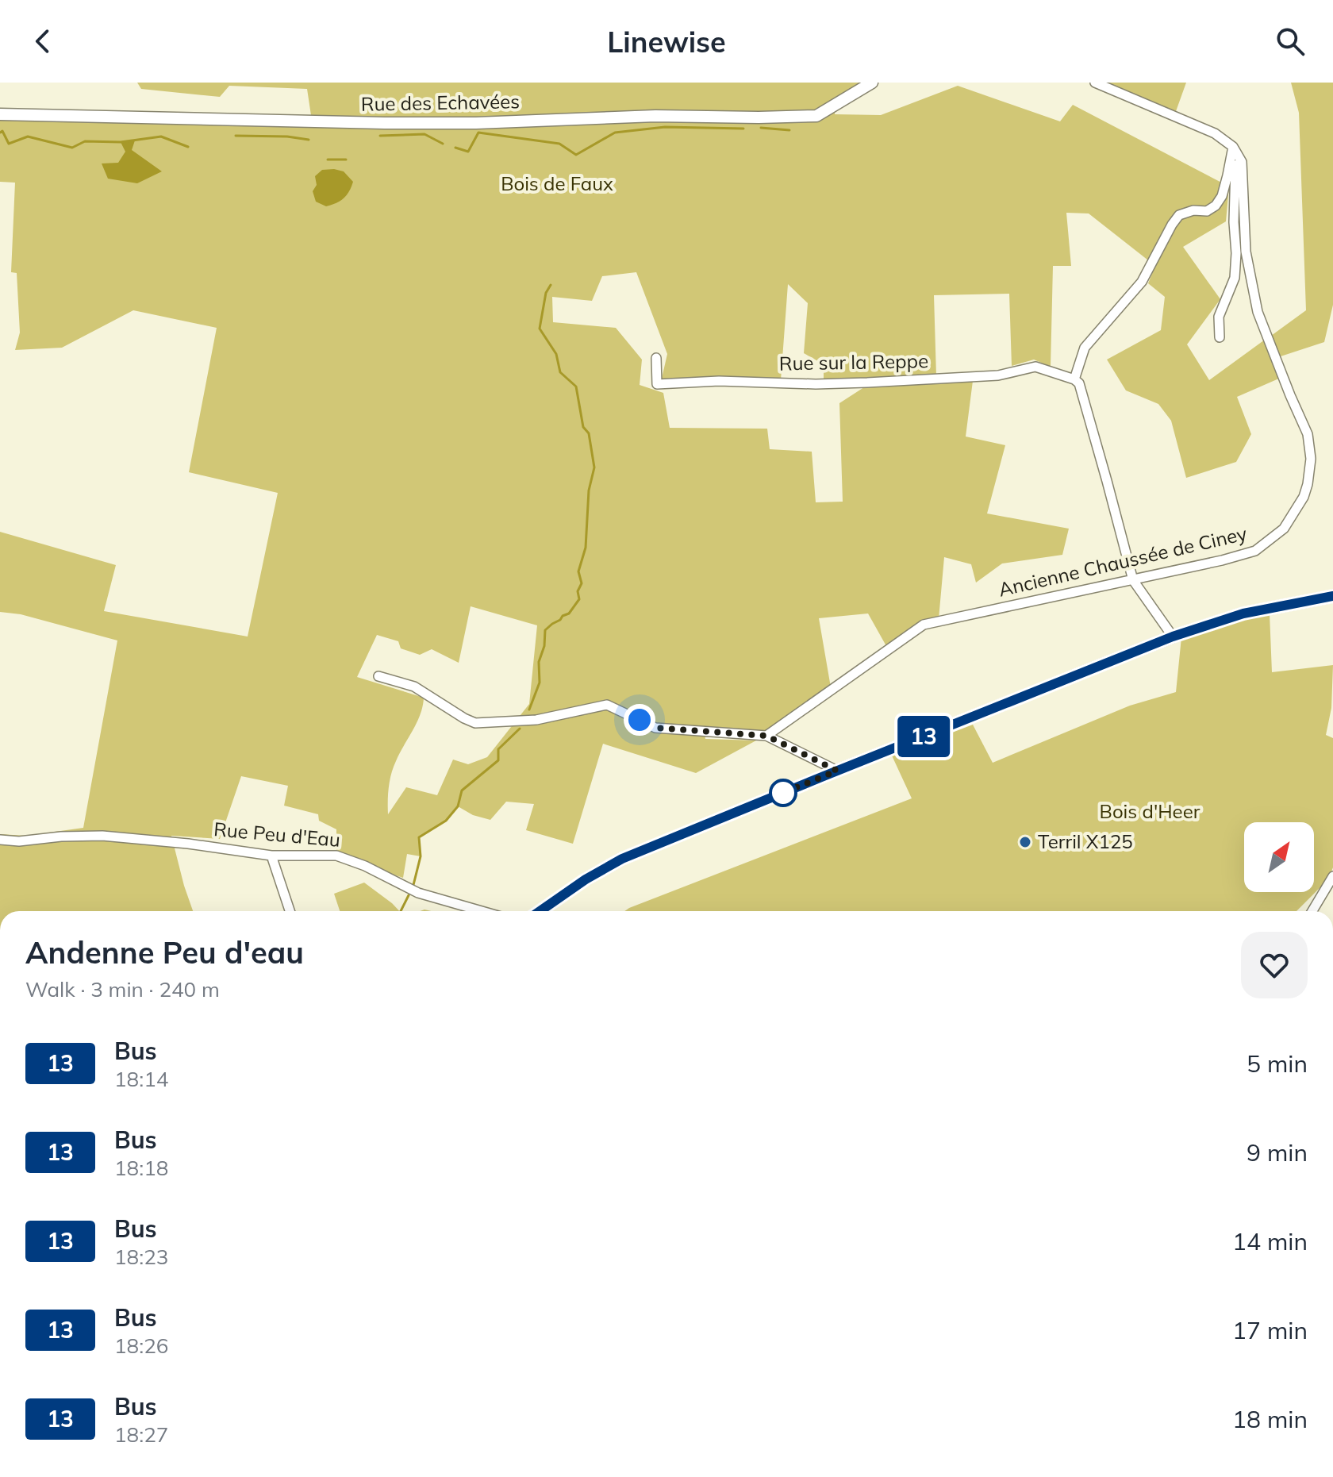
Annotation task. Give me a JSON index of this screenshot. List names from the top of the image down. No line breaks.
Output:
{"streets":{"street":["Rue des Echavées","Rue sur la Reppe","Ancienne Chaussée de Ciney","Rue Peu d'Eau"]},"parks":["Bois de Faux","Bois d'Heer"],"places":["Terril X125"],"lines":["bus line 13"],"north":"top right","page":{"header":"Linewise","on_map":"13","heading":["Andenne Peu d'eau","Walk · 3 min · 240 m"],"list":[{"mark":"13","name":"Bus","note":"18:14","value":"5 min"},{"mark":"13","name":"Bus","note":"18:18","value":"9 min"},{"mark":"13","name":"Bus","note":"18:23","value":"14 min"},{"mark":"13","name":"Bus","note":"18:26","value":"17 min"},{"mark":"13","name":"Bus","note":"18:27","value":"18 min"}]}}
